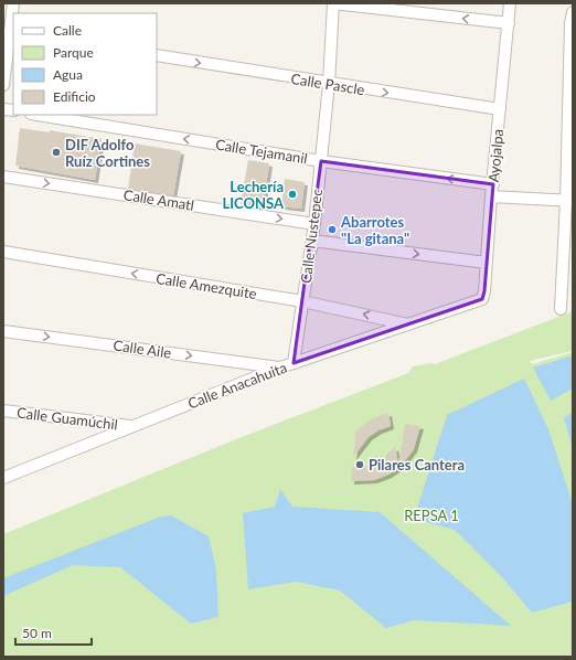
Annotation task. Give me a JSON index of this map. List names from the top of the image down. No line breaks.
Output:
{"streets":{"street":["Calle Pascle","Calle Tejamanil","Ayojalpa","Calle Amatl","Calle Nustepec","Calle Amezquite","Calle Aile","Calle Anacahuita","Calle Guamúchil"]},"crossings":[["Calle Pascle","Ayojalpa"],["Calle Pascle","Calle Nustepec"],["Calle Tejamanil","Ayojalpa"],["Calle Tejamanil","Calle Nustepec"],["Ayojalpa","Calle Anacahuita"],["Calle Amatl","Calle Nustepec"],["Calle Nustepec","Calle Amezquite"],["Calle Nustepec","Calle Anacahuita"],["Calle Amezquite","Calle Anacahuita"],["Calle Aile","Calle Anacahuita"],["Calle Anacahuita","Calle Guamúchil"]],"one_way":["Calle Amatl","Calle Amezquite","Calle Aile"],"parks":["REPSA 1"],"places":["DIF Adolfo Ruíz Cortines","Lechería LICONSA","Abarrotes \"La gitana\"","Pilares Cantera"],"legend":["Calle","Parque","Agua","Edificio"],"scale_bar":"50 m"}
